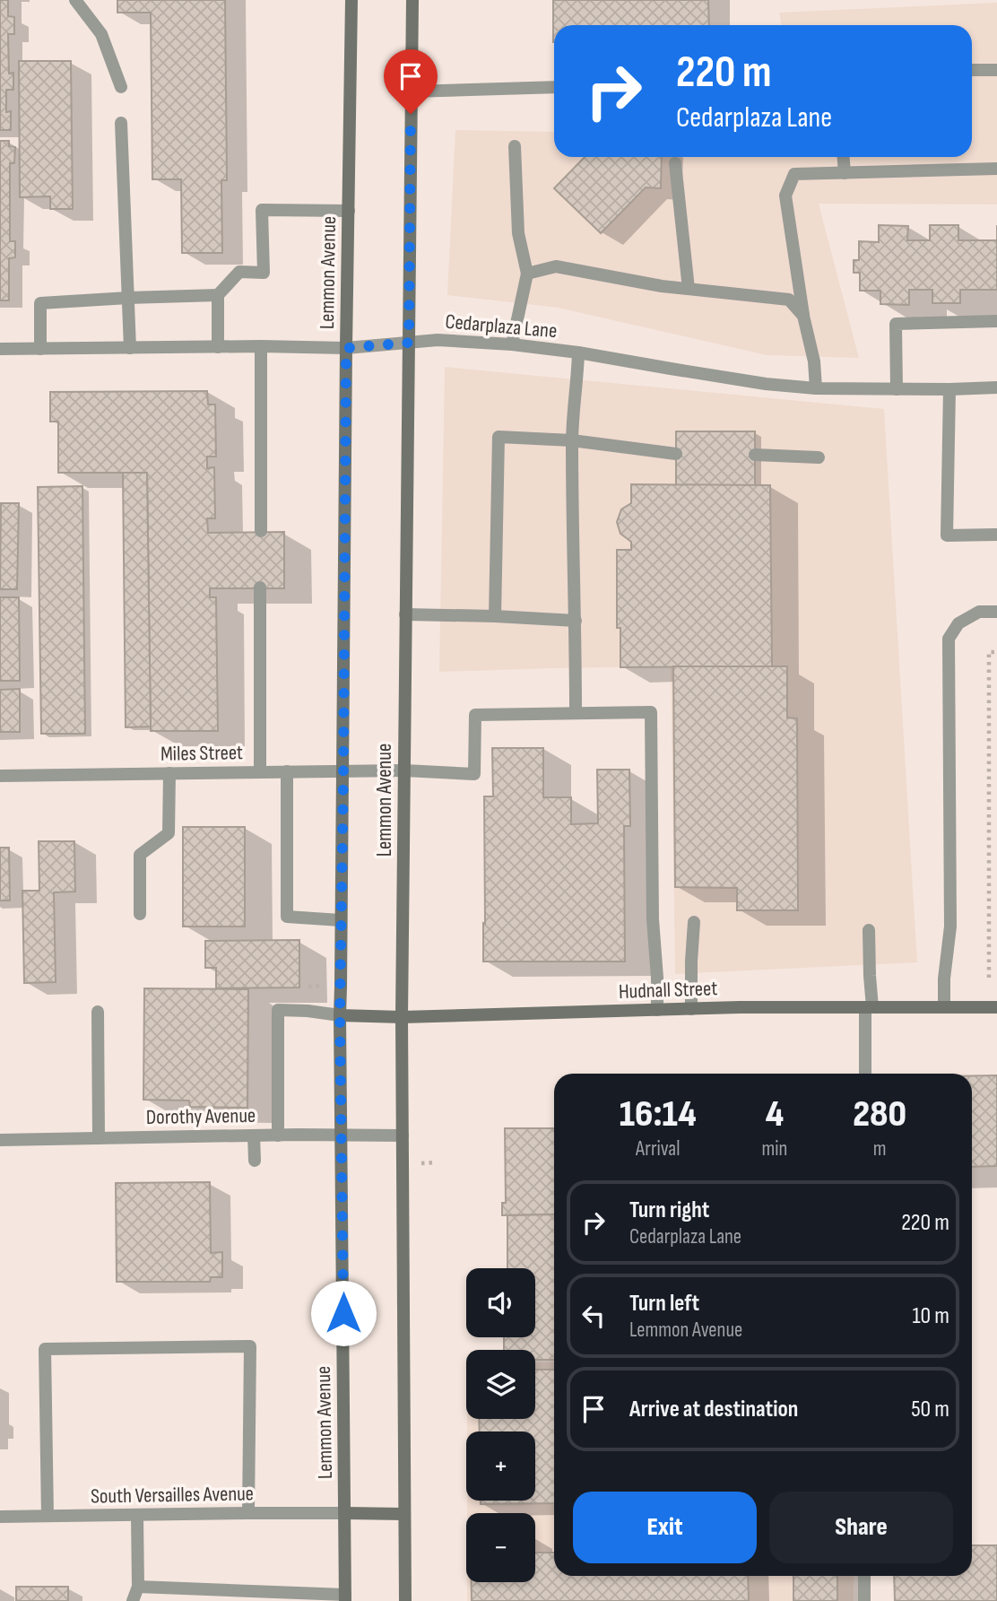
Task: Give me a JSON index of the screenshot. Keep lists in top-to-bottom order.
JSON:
{
  "streets": {
    "main road": ["Lemmon Avenue", "Hudnall Street"],
    "street": [
      "Cedarplaza Lane",
      "Miles Street",
      "Dorothy Avenue",
      "South Versailles Avenue"
    ]
  },
  "crossings": [
    ["Lemmon Avenue", "Cedarplaza Lane"],
    ["Lemmon Avenue", "Miles Street"],
    ["Lemmon Avenue", "Hudnall Street"],
    ["Lemmon Avenue", "Dorothy Avenue"],
    ["Lemmon Avenue", "South Versailles Avenue"]
  ],
  "page": {
    "turn": ["220 m", "Cedarplaza Lane"],
    "eta": [
      "16:14",
      "Arrival",
      "4",
      "min",
      "280",
      "m"
    ],
    "list": [
      {
        "name": "Turn right",
        "note": "Cedarplaza Lane",
        "value": "220 m"
      },
      {
        "name": "Turn left",
        "note": "Lemmon Avenue",
        "value": "10 m"
      },
      {
        "name": "Arrive at destination",
        "value": "50 m"
      }
    ],
    "map_buttons": ["+", "−"],
    "buttons": ["Exit", "Share"]
  }
}
